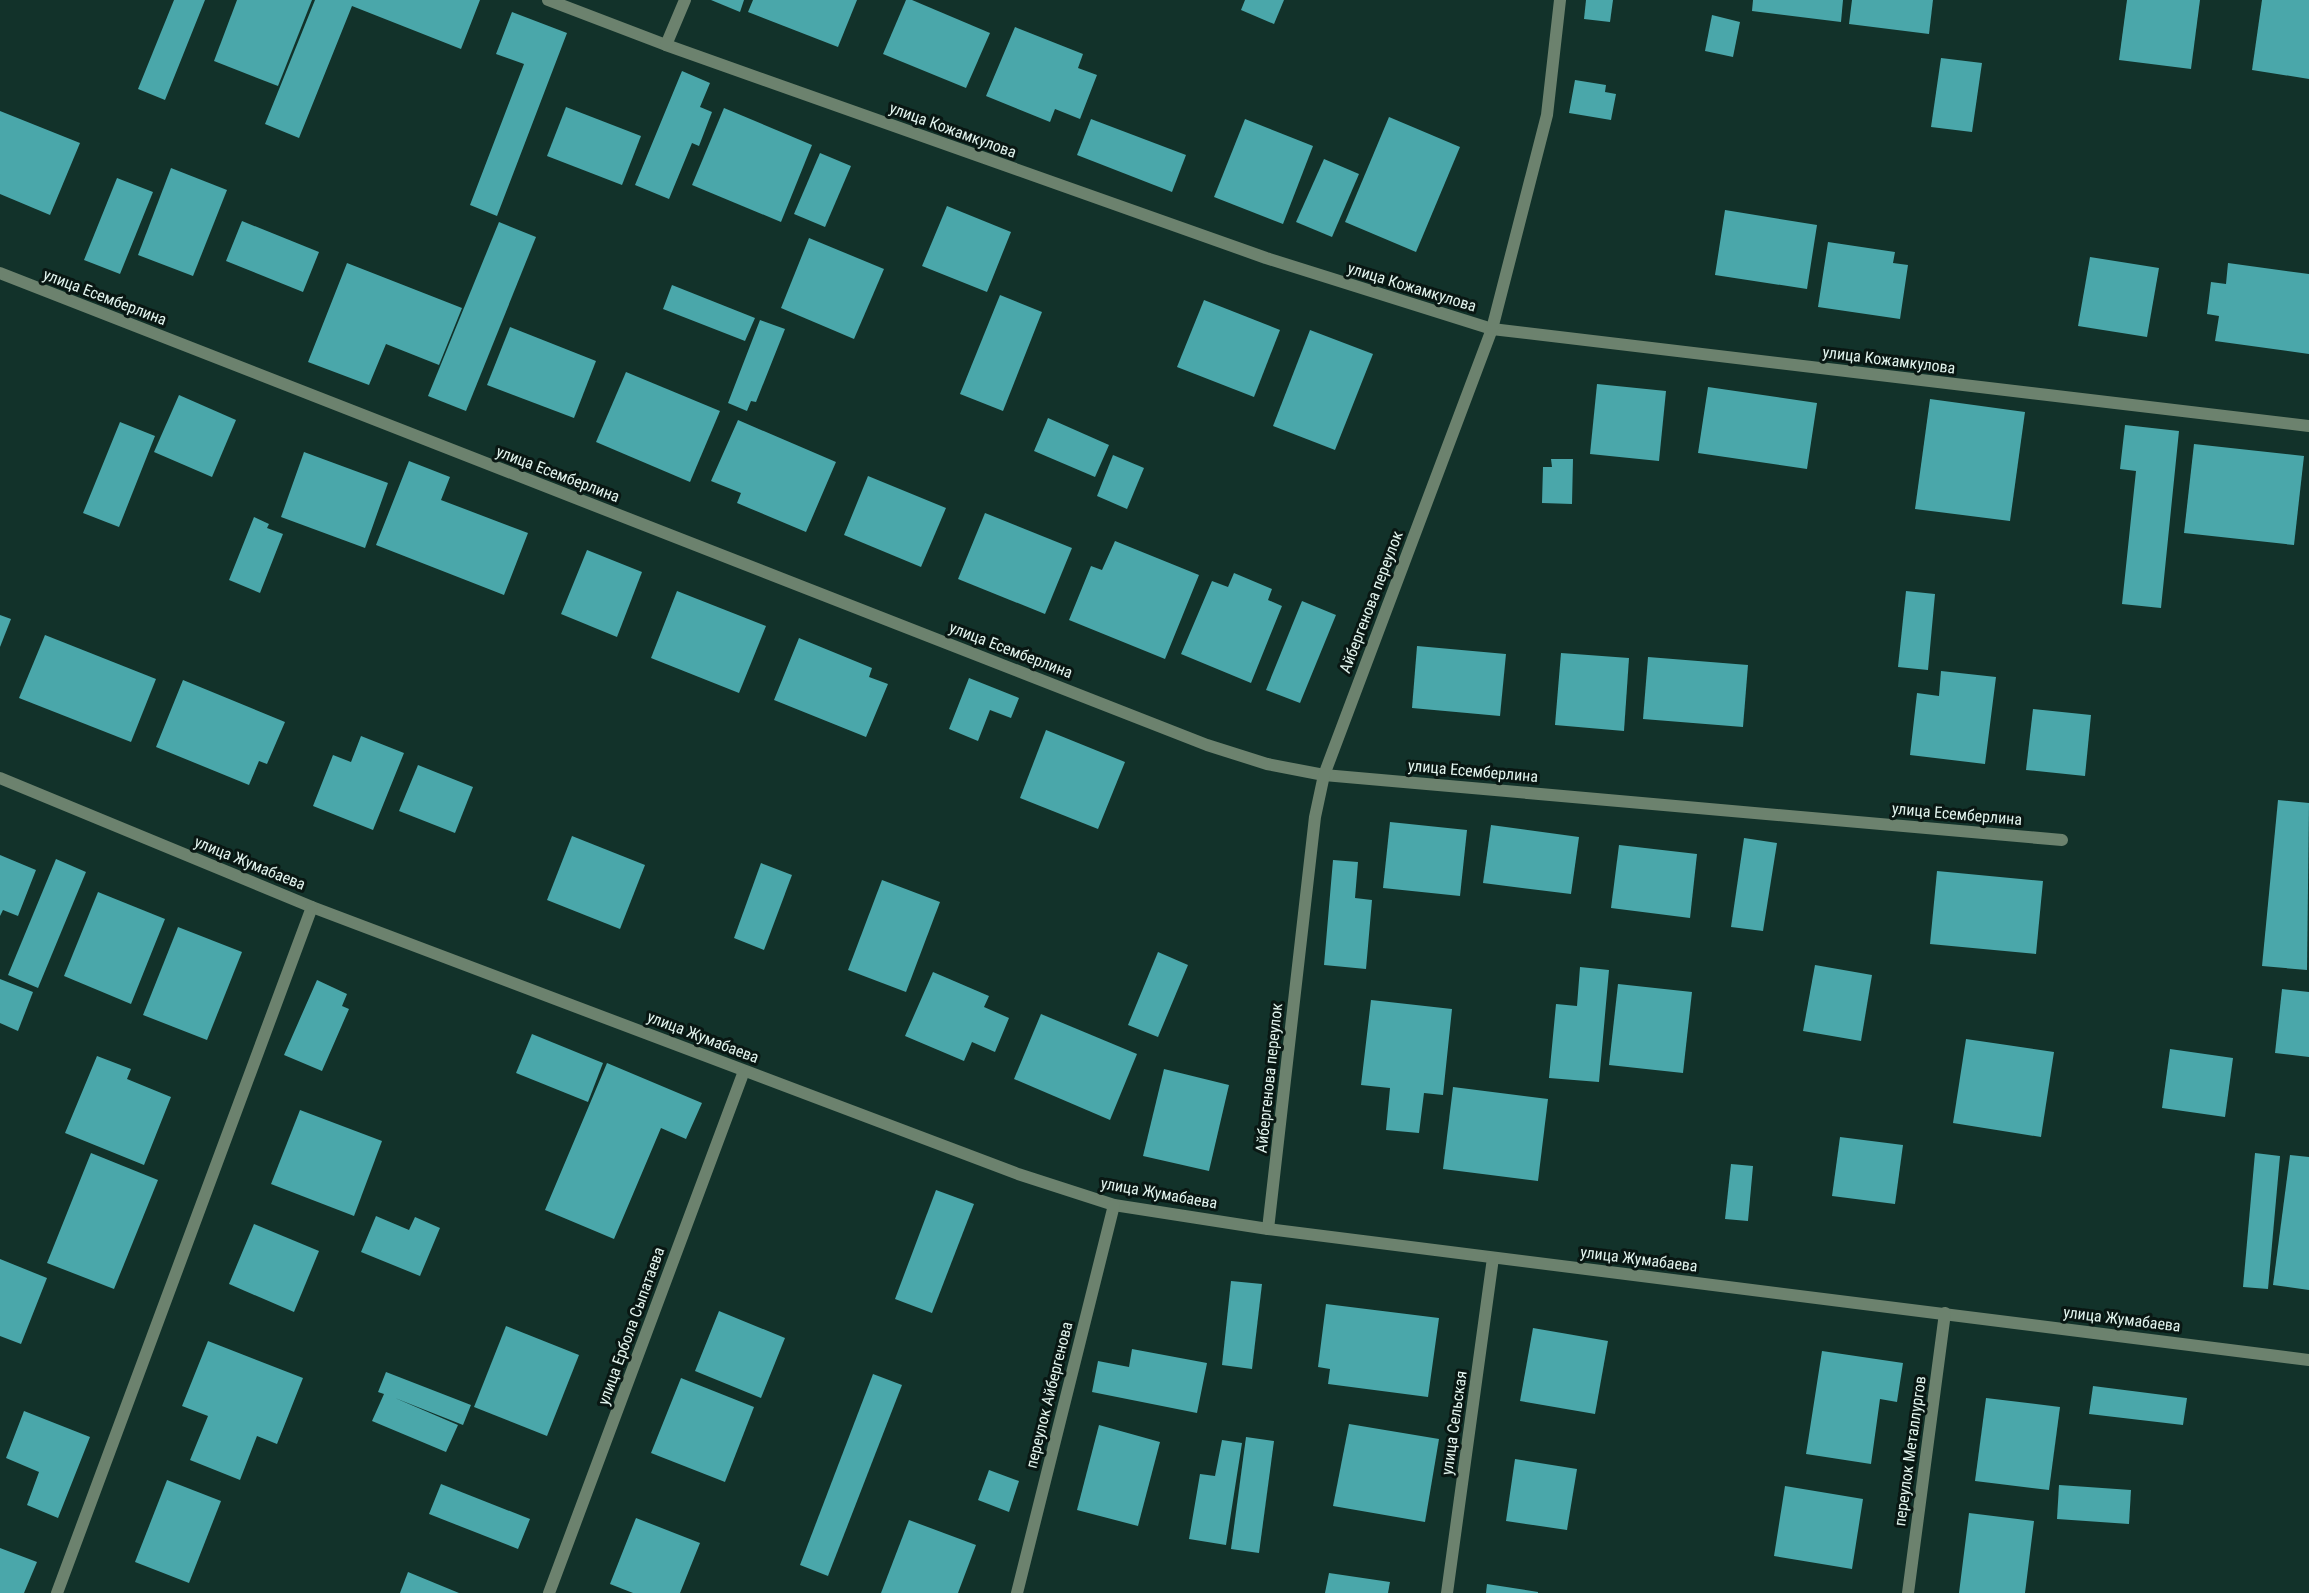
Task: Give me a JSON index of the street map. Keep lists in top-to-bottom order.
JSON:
{
  "streets": {
    "street": [
      "улица Кожамкулова",
      "улица Есемберлина",
      "Айбергенова переулок",
      "улица Жумабаева",
      "улица Ербола Сыпатаева",
      "переулок Айбергенова",
      "улица Сельская",
      "переулок Металлургов"
    ]
  },
  "crossings": [
    ["улица Кожамкулова", "Айбергенова переулок"],
    ["улица Есемберлина", "Айбергенова переулок"],
    ["Айбергенова переулок", "улица Жумабаева"],
    ["улица Жумабаева", "улица Ербола Сыпатаева"],
    ["улица Жумабаева", "переулок Айбергенова"],
    ["улица Жумабаева", "улица Сельская"],
    ["улица Жумабаева", "переулок Металлургов"]
  ]
}
